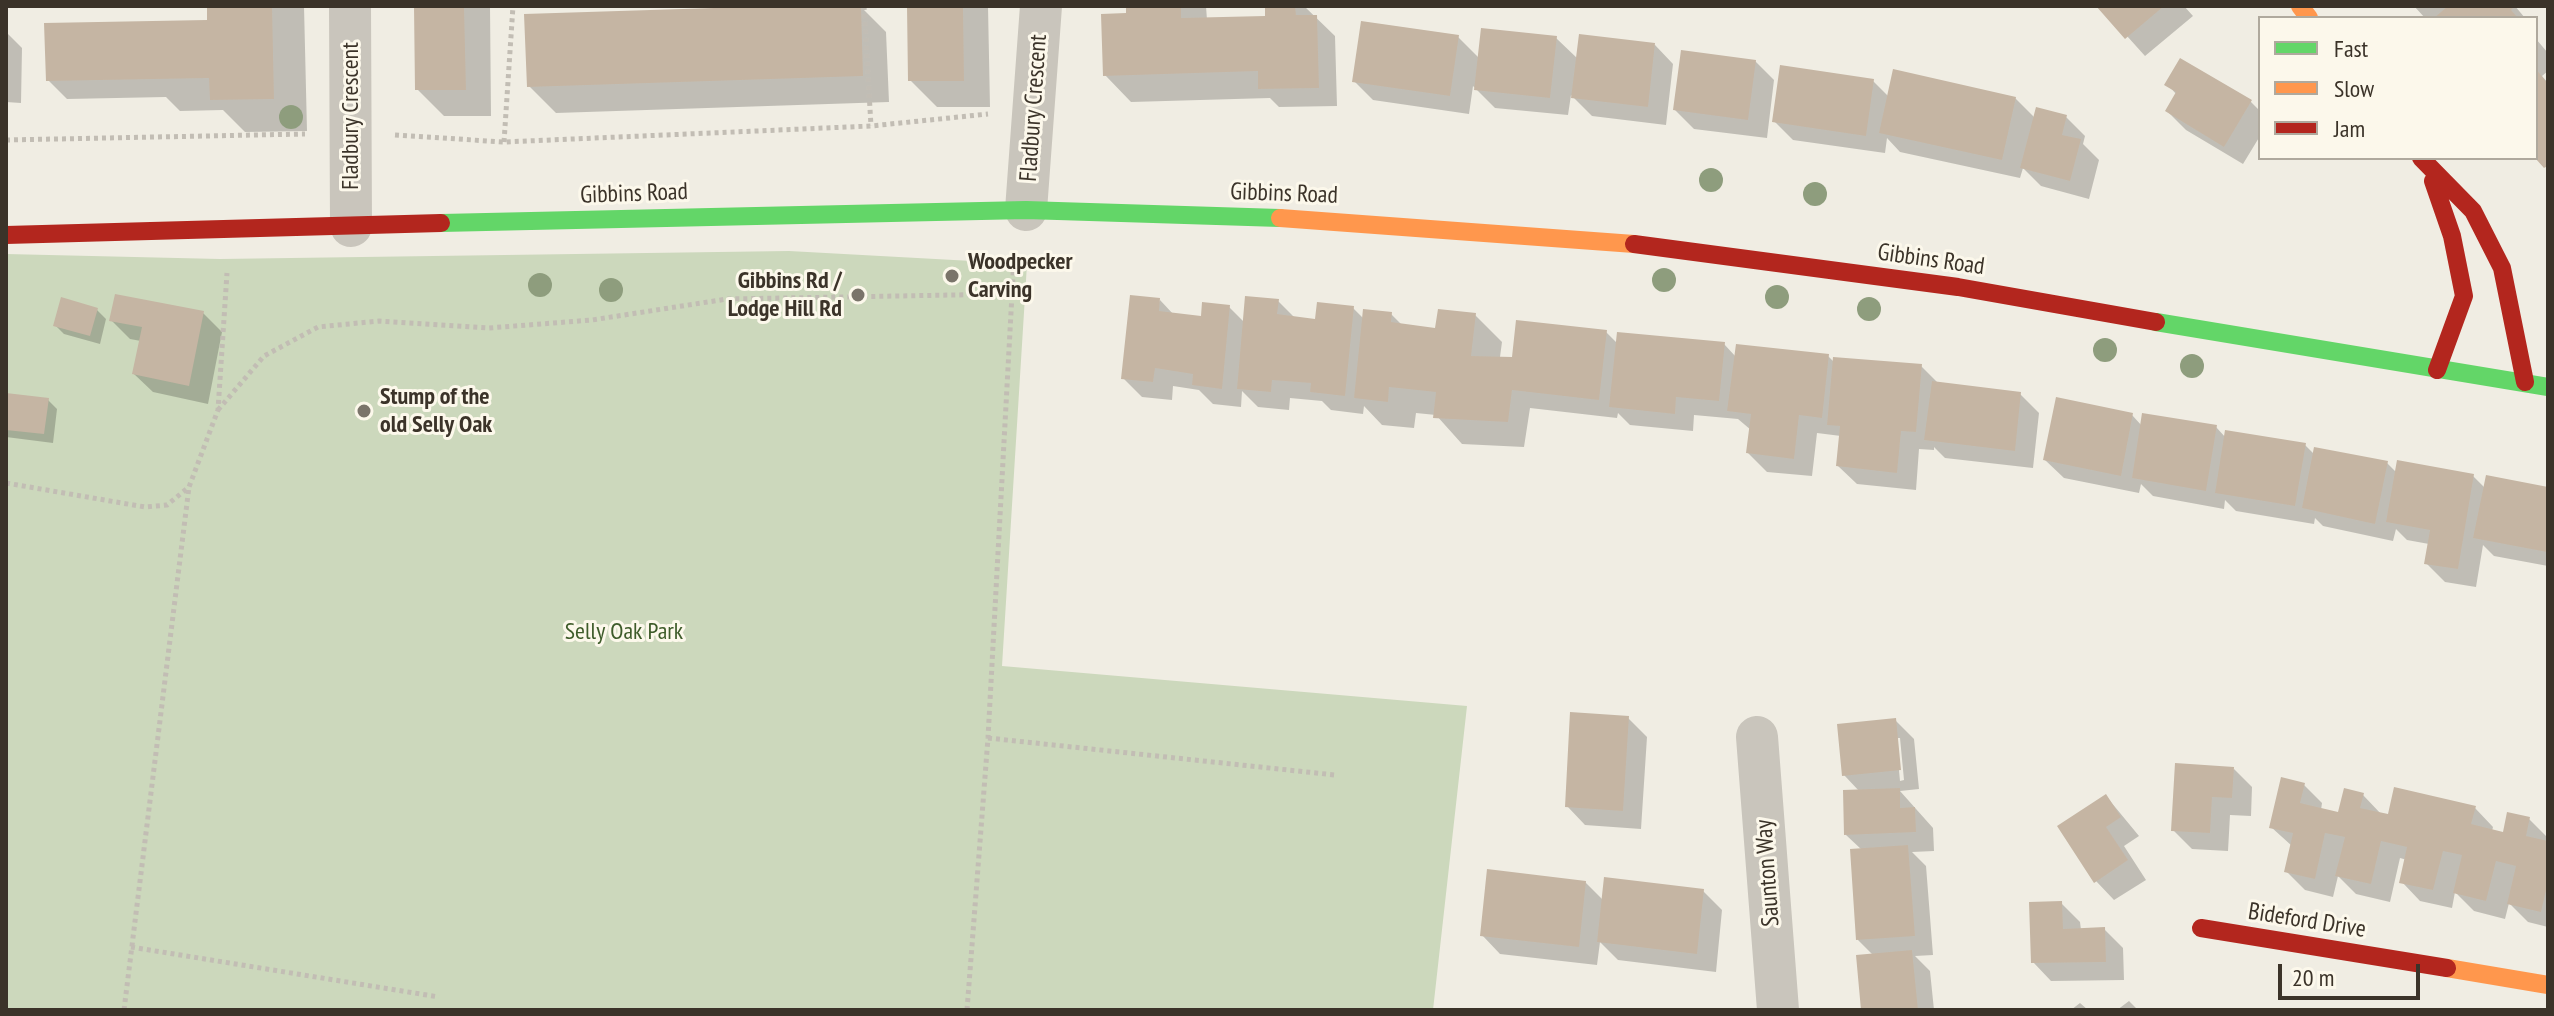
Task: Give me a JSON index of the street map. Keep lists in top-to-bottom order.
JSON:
{
  "streets": {
    "street": [
      "Fladbury Crescent",
      "Gibbins Road",
      "Saunton Way",
      "Bideford Drive"
    ]
  },
  "crossings": [
    ["Fladbury Crescent", "Gibbins Road"]
  ],
  "parks": ["Selly Oak Park"],
  "places": ["Woodpecker Carving", "Gibbins Rd / Lodge Hill Rd", "Stump of the old Selly Oak"],
  "legend": ["Fast", "Slow", "Jam"],
  "scale_bar": "20 m"
}
